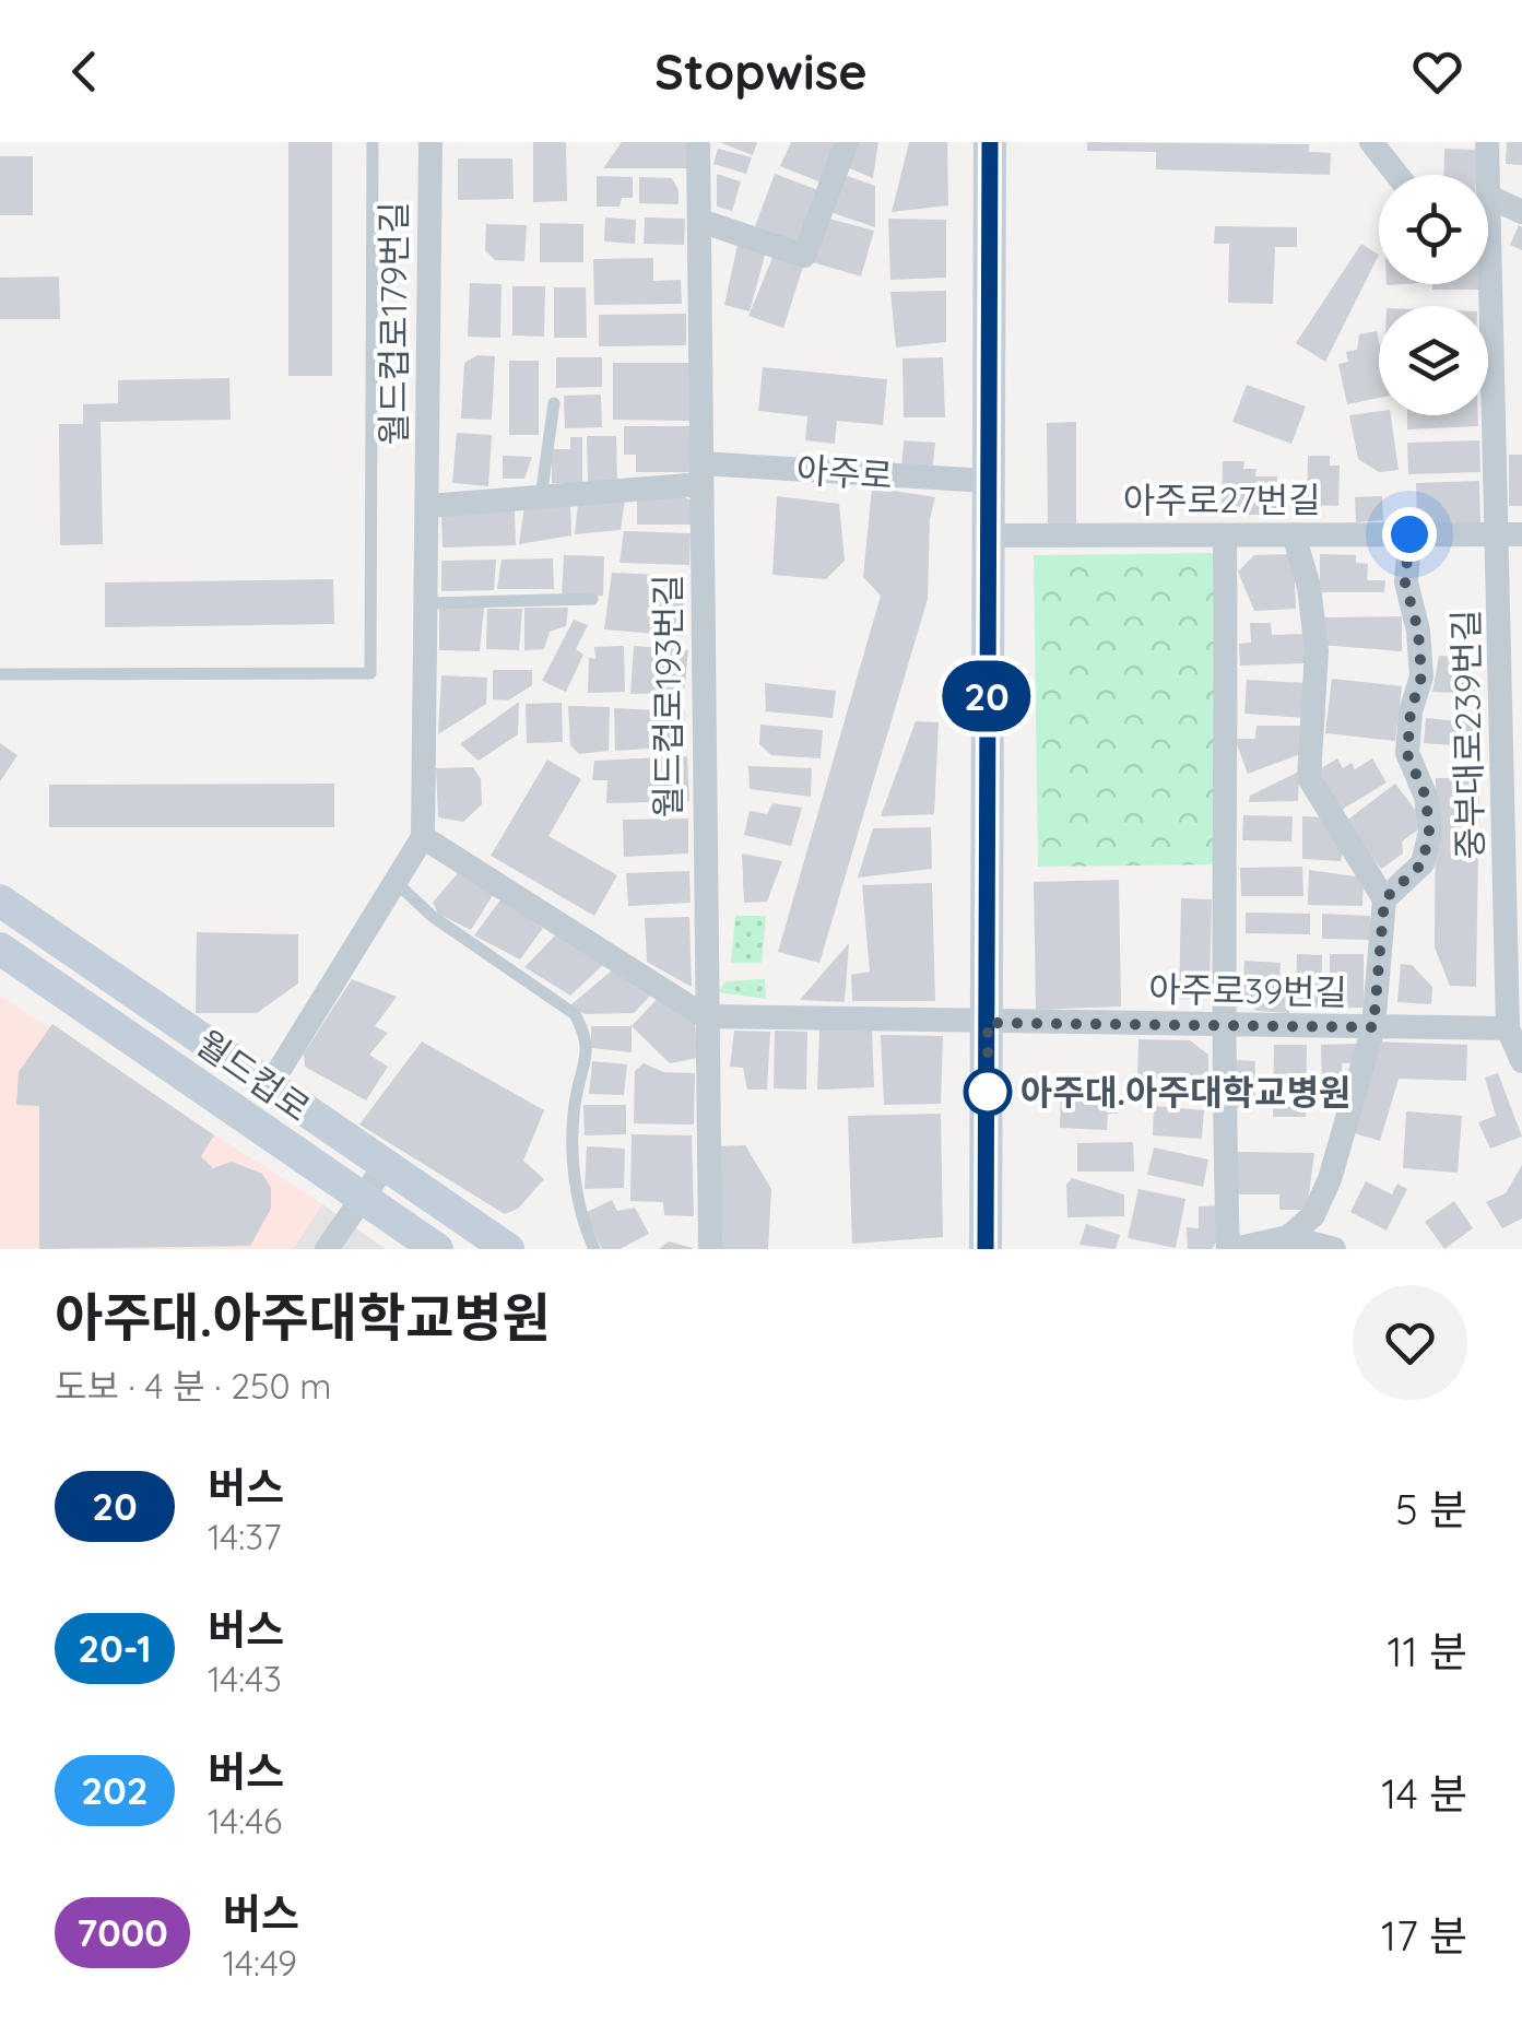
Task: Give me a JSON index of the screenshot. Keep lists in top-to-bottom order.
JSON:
{
  "streets": {
    "street": [
      "월드컵로179번길",
      "아주로",
      "아주로27번길",
      "월드컵로193번길",
      "중부대로239번길",
      "아주로39번길",
      "월드컵로"
    ]
  },
  "crossings": [
    ["아주로", "월드컵로193번길"],
    ["아주로27번길", "중부대로239번길"],
    ["중부대로239번길", "아주로39번길"]
  ],
  "places": ["아주대.아주대학교병원"],
  "lines": ["bus line 20"],
  "page": {
    "header": "Stopwise",
    "on_map": "20",
    "heading": ["아주대.아주대학교병원", "도보 · 4 분 · 250 m"],
    "list": [
      {
        "mark": "20",
        "name": "버스",
        "note": "14:37",
        "value": "5 분"
      },
      {
        "mark": "20-1",
        "name": "버스",
        "note": "14:43",
        "value": "11 분"
      },
      {
        "mark": "202",
        "name": "버스",
        "note": "14:46",
        "value": "14 분"
      },
      {
        "mark": "7000",
        "name": "버스",
        "note": "14:49",
        "value": "17 분"
      }
    ]
  }
}
